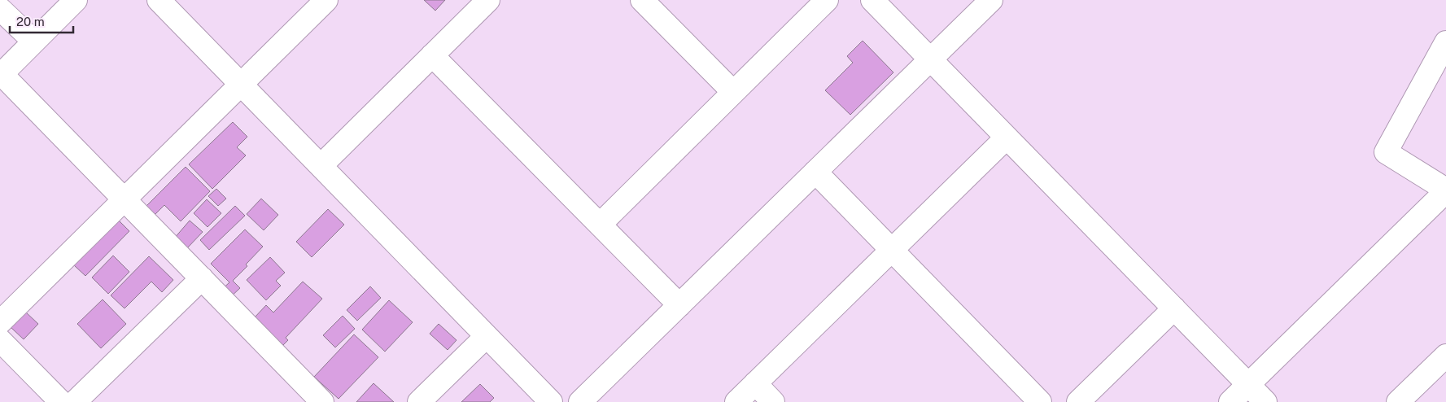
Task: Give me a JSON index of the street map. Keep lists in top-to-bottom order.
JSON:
{
  "scale_bar": "20 m"
}
